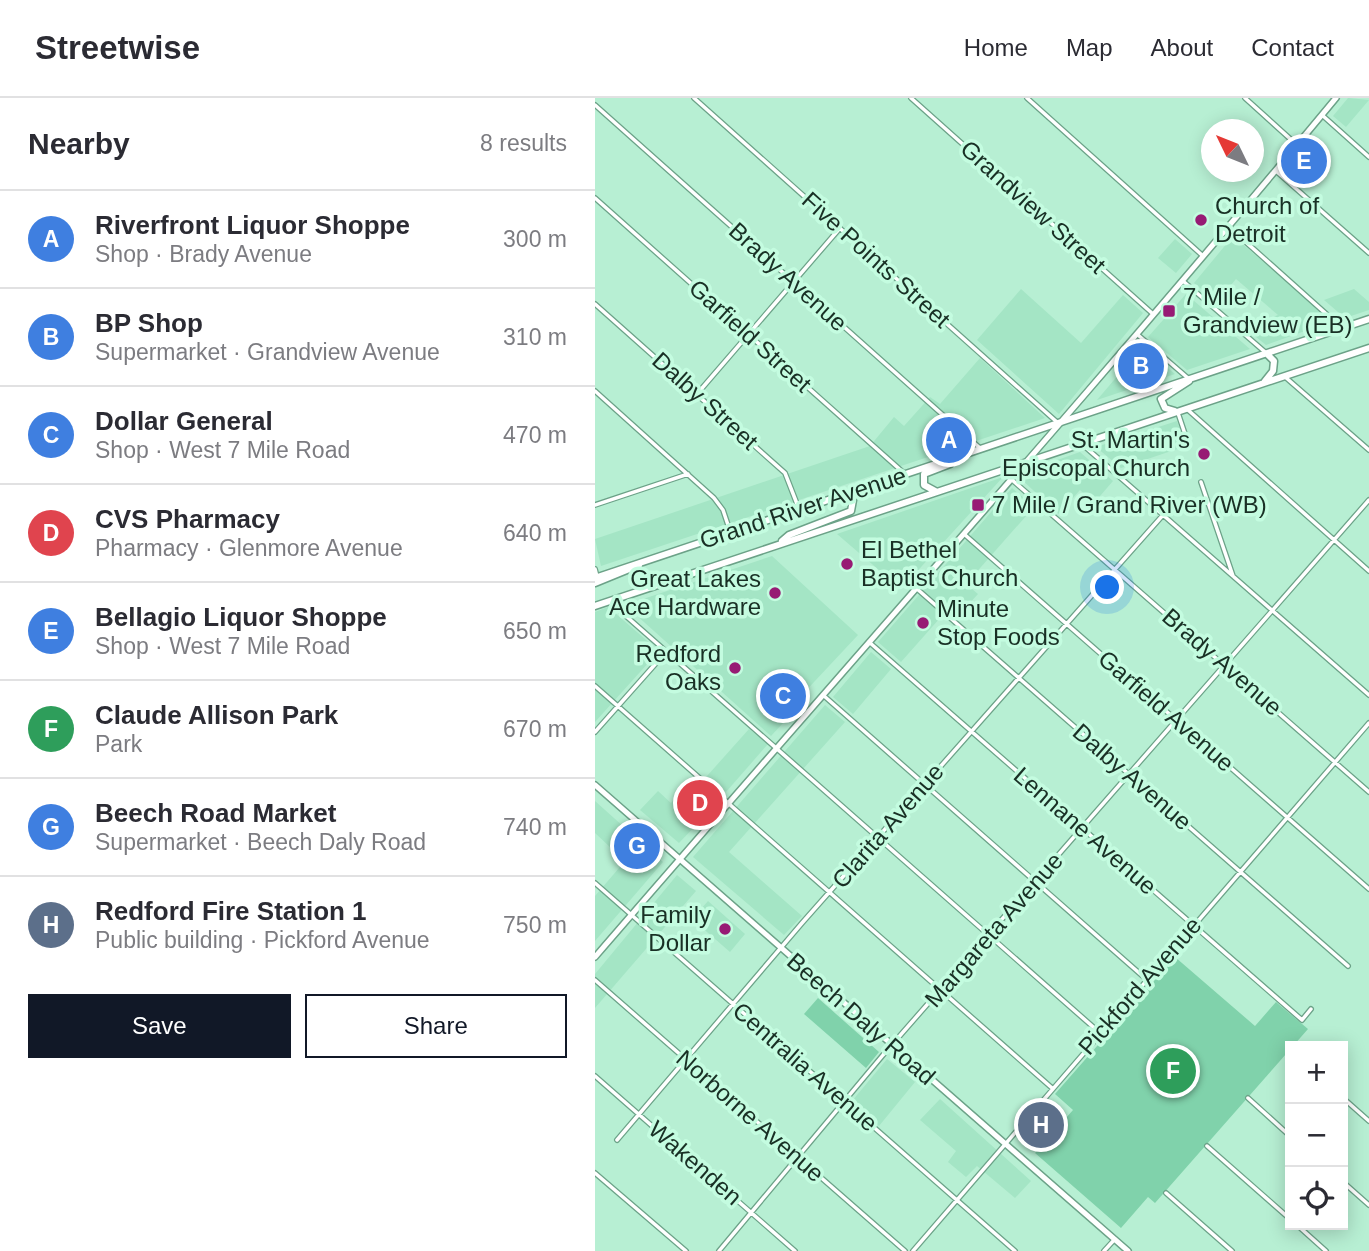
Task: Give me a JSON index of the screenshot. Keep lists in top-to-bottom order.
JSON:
{
  "streets": {
    "main road": ["Grand River Avenue", "Beech Daly Road"],
    "street": [
      "Grandview Street",
      "Five Points Street",
      "Brady Avenue",
      "Garfield Street",
      "Dalby Street",
      "Garfield Avenue",
      "Dalby Avenue",
      "Clarita Avenue",
      "Lennane Avenue",
      "Margareta Avenue",
      "Pickford Avenue",
      "Centralia Avenue",
      "Norborne Avenue",
      "Wakenden"
    ]
  },
  "crossings": [
    ["Five Points Street", "Grand River Avenue"],
    ["Brady Avenue", "Grand River Avenue"],
    ["Brady Avenue", "Clarita Avenue"],
    ["Brady Avenue", "Margareta Avenue"],
    ["Brady Avenue", "Pickford Avenue"],
    ["Garfield Street", "Grand River Avenue"],
    ["Dalby Street", "Grand River Avenue"],
    ["Garfield Avenue", "Clarita Avenue"],
    ["Garfield Avenue", "Margareta Avenue"],
    ["Garfield Avenue", "Pickford Avenue"],
    ["Dalby Avenue", "Clarita Avenue"],
    ["Dalby Avenue", "Margareta Avenue"],
    ["Dalby Avenue", "Pickford Avenue"],
    ["Clarita Avenue", "Lennane Avenue"],
    ["Clarita Avenue", "Beech Daly Road"],
    ["Clarita Avenue", "Centralia Avenue"],
    ["Clarita Avenue", "Norborne Avenue"],
    ["Clarita Avenue", "Wakenden"],
    ["Lennane Avenue", "Margareta Avenue"],
    ["Lennane Avenue", "Pickford Avenue"],
    ["Margareta Avenue", "Beech Daly Road"],
    ["Margareta Avenue", "Centralia Avenue"],
    ["Margareta Avenue", "Norborne Avenue"],
    ["Margareta Avenue", "Wakenden"],
    ["Pickford Avenue", "Beech Daly Road"],
    ["Pickford Avenue", "Centralia Avenue"]
  ],
  "places": {
    "other": [
      "Church of Detroit",
      "St. Martin's Episcopal Church",
      "El Bethel Baptist Church",
      "Great Lakes Ace Hardware",
      "Minute Stop Foods",
      "Redford Oaks",
      "Family Dollar"
    ],
    "transit": ["7 Mile / Grandview (EB)", "7 Mile / Grand River (WB)"]
  },
  "north": "top left",
  "page": {
    "header": "Streetwise",
    "nav": [
      "Home",
      "Map",
      "About",
      "Contact"
    ],
    "heading": ["Nearby", "8 results"],
    "pins": [
      "E",
      "B",
      "A",
      "C",
      "D",
      "G",
      "F",
      "H"
    ],
    "list": [
      {
        "mark": "A",
        "name": "Riverfront Liquor Shoppe",
        "note": "Shop · Brady Avenue",
        "value": "300 m"
      },
      {
        "mark": "B",
        "name": "BP Shop",
        "note": "Supermarket · Grandview Avenue",
        "value": "310 m"
      },
      {
        "mark": "C",
        "name": "Dollar General",
        "note": "Shop · West 7 Mile Road",
        "value": "470 m"
      },
      {
        "mark": "D",
        "name": "CVS Pharmacy",
        "note": "Pharmacy · Glenmore Avenue",
        "value": "640 m"
      },
      {
        "mark": "E",
        "name": "Bellagio Liquor Shoppe",
        "note": "Shop · West 7 Mile Road",
        "value": "650 m"
      },
      {
        "mark": "F",
        "name": "Claude Allison Park",
        "note": "Park",
        "value": "670 m"
      },
      {
        "mark": "G",
        "name": "Beech Road Market",
        "note": "Supermarket · Beech Daly Road",
        "value": "740 m"
      },
      {
        "mark": "H",
        "name": "Redford Fire Station 1",
        "note": "Public building · Pickford Avenue",
        "value": "750 m"
      }
    ],
    "buttons": ["Save", "Share"],
    "map_buttons": ["+", "−"]
  }
}
